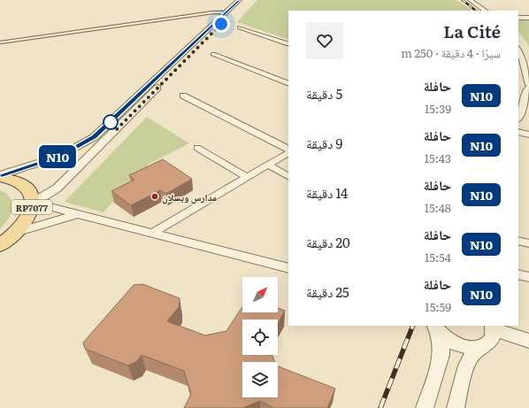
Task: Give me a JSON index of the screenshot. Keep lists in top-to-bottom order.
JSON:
{
  "streets": {
    "main road": ["RP7077"]
  },
  "places": ["مدارس ويسلان"],
  "lines": ["bus line N10"],
  "north": "top right",
  "page": {
    "on_map": "N10",
    "heading": ["La Cité", "سيرًا · 4 دقيقة · 250 m"],
    "list": [
      {
        "mark": "N10",
        "name": "حافلة",
        "note": "15:39",
        "value": "5 دقيقة"
      },
      {
        "mark": "N10",
        "name": "حافلة",
        "note": "15:43",
        "value": "9 دقيقة"
      },
      {
        "mark": "N10",
        "name": "حافلة",
        "note": "15:48",
        "value": "14 دقيقة"
      },
      {
        "mark": "N10",
        "name": "حافلة",
        "note": "15:54",
        "value": "20 دقيقة"
      },
      {
        "mark": "N10",
        "name": "حافلة",
        "note": "15:59",
        "value": "25 دقيقة"
      }
    ]
  }
}
